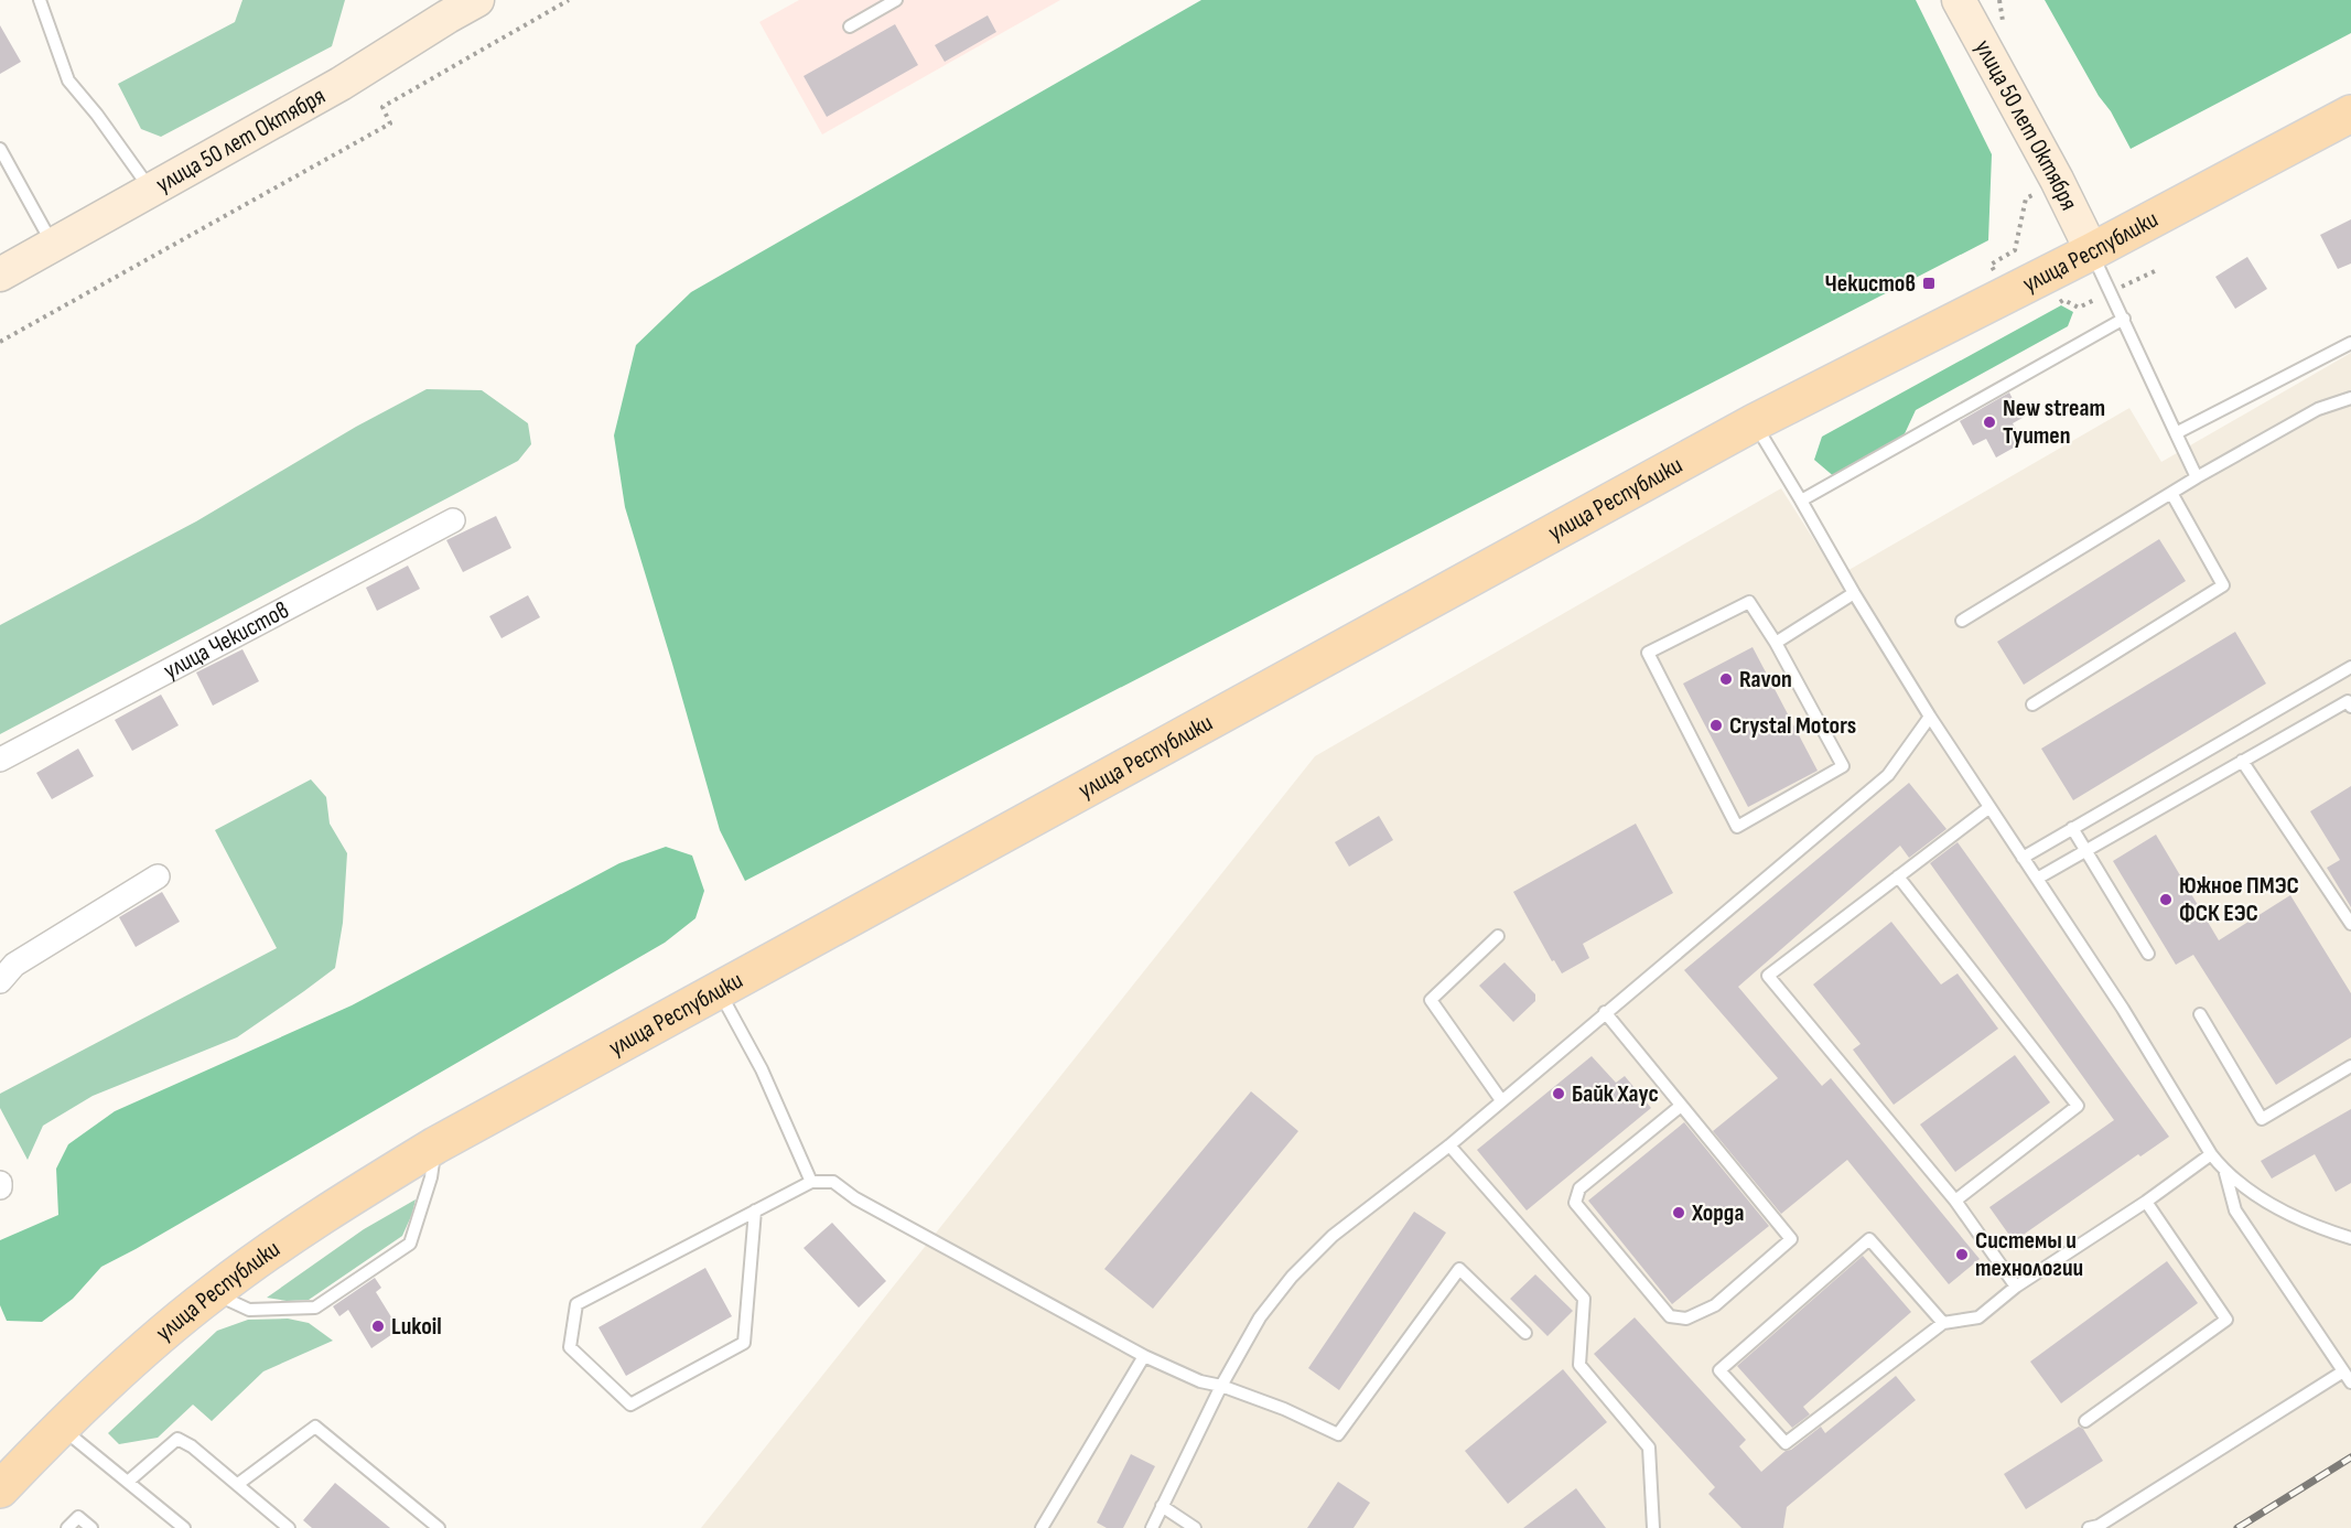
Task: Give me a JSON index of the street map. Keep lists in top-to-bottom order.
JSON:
{
  "streets": {
    "main road": ["улица 50 лет Октября", "улица Республики"],
    "street": ["улица Чекистов"]
  },
  "crossings": [
    ["улица 50 лет Октября", "улица Республики"]
  ],
  "places": {
    "transit": ["Чекистов"],
    "other": [
      "New stream Tyumen",
      "Ravon",
      "Crystal Motors",
      "Южное ПМЭС ФСК ЕЭС",
      "Байк Хаус",
      "Хорда",
      "Системы и технологии",
      "Lukoil"
    ]
  }
}
